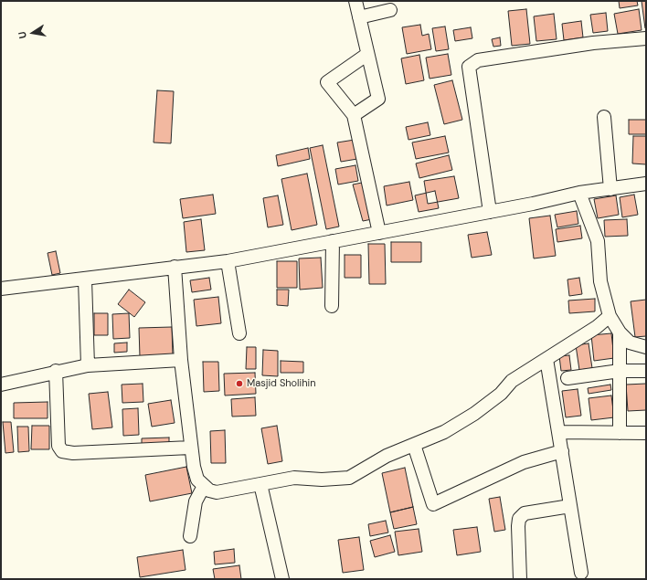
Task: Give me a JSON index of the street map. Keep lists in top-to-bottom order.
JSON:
{
  "places": ["Masjid Sholihin"],
  "north": "left"
}
